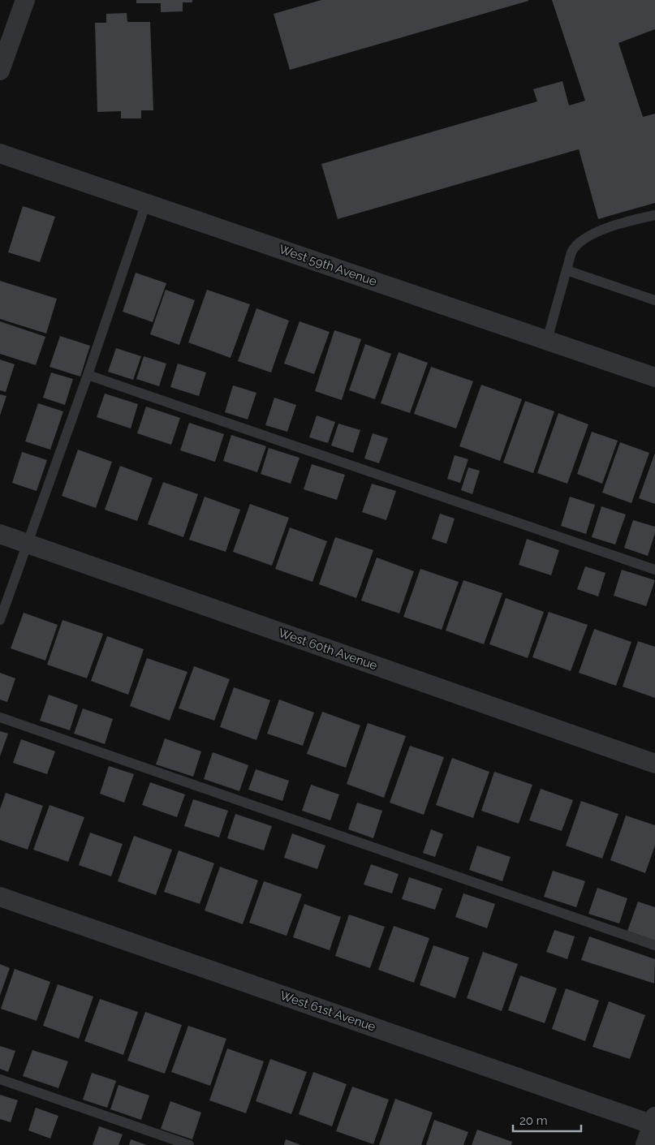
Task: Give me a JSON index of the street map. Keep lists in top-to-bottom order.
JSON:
{
  "streets": {
    "street": ["West 59th Avenue", "West 60th Avenue", "West 61st Avenue"]
  },
  "scale_bar": "20 m"
}
